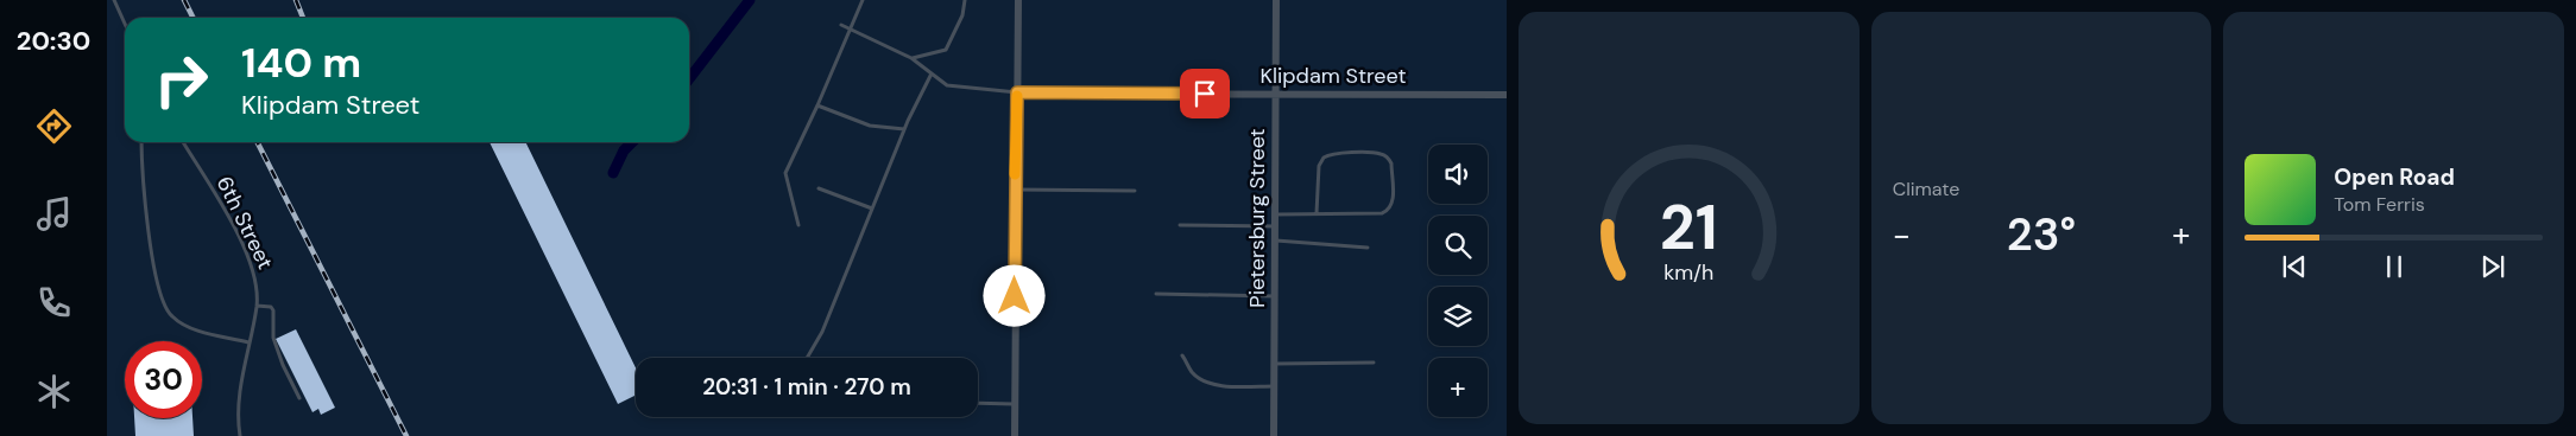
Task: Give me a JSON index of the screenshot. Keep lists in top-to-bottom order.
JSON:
{
  "streets": {
    "street": ["Klipdam Street", "Pietersburg Street"],
    "lane": ["6th Street"]
  },
  "crossings": [
    ["Klipdam Street", "Pietersburg Street"]
  ],
  "page": {
    "tabs": "20:30",
    "tile": "Climate",
    "turn": ["140 m", "Klipdam Street"],
    "map_buttons": "+",
    "song": ["Open Road", "Tom Ferris"],
    "heat": ["−", "23°", "+"],
    "limit": "30",
    "trip": "20:31 · 1 min · 270 m",
    "gauge": ["21", "km/h"]
  }
}
